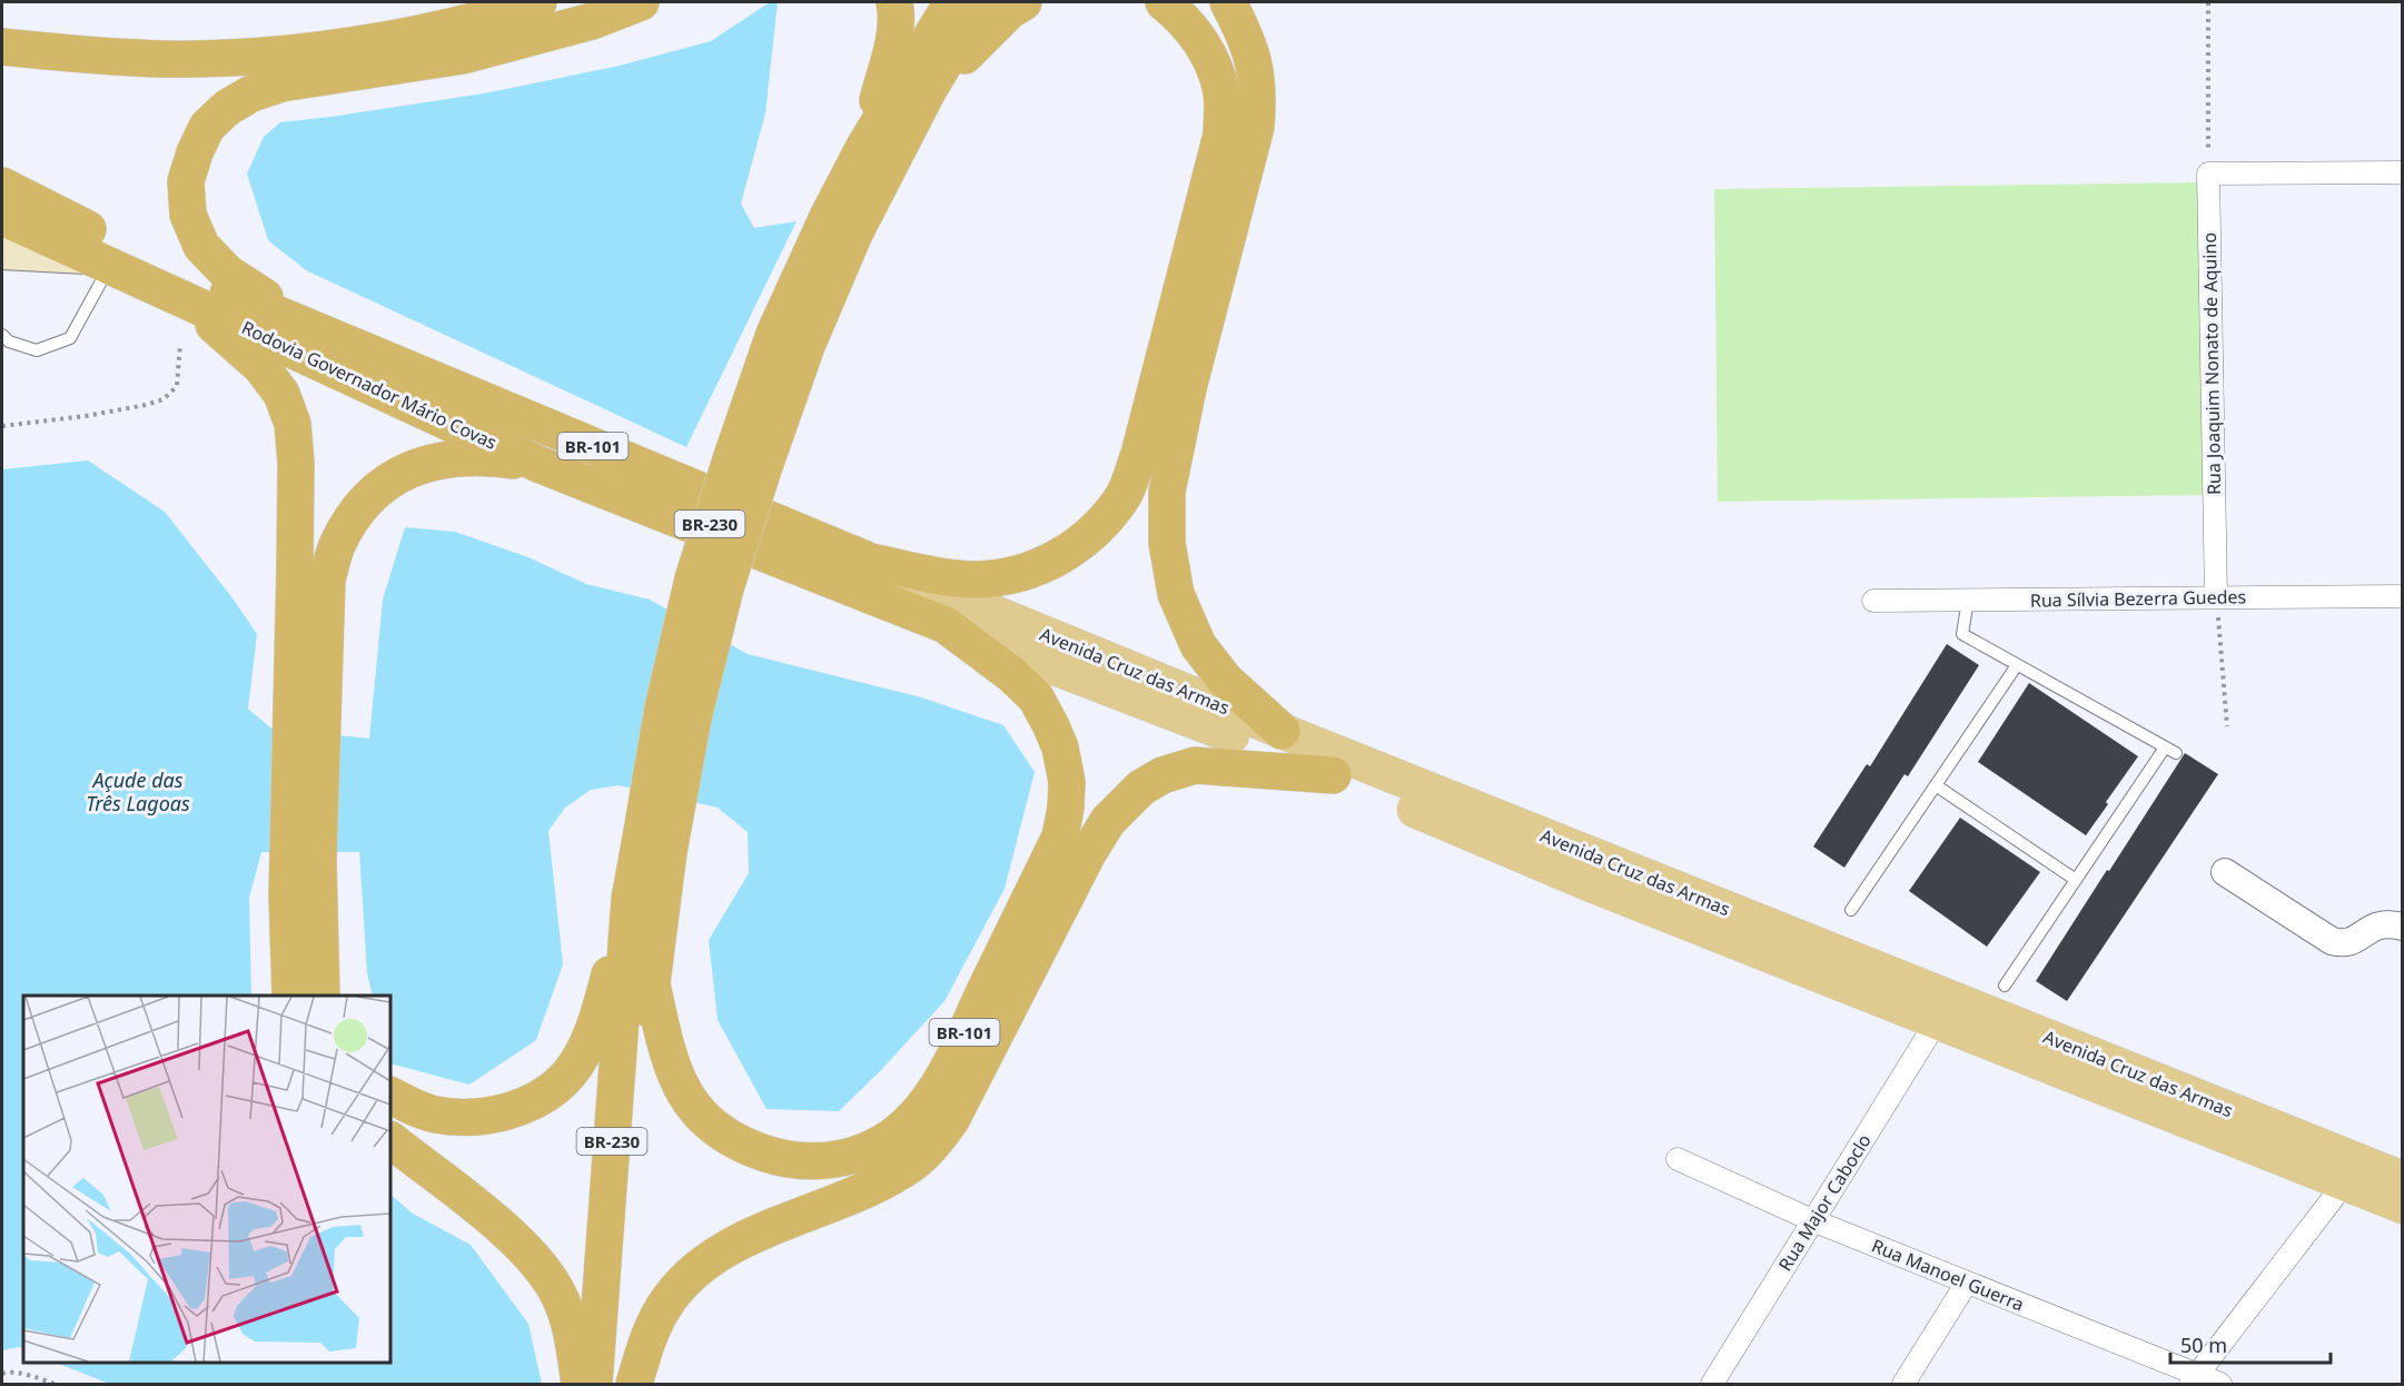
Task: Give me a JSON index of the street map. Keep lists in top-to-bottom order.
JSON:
{
  "streets": {
    "highway": ["Rodovia Governador Mário Covas", "BR-101", "BR-230"],
    "main road": ["Avenida Cruz das Armas"],
    "street": [
      "Rua Joaquim Nonato de Aquino",
      "Rua Sílvia Bezerra Guedes",
      "Rua Major Caboclo",
      "Rua Manoel Guerra"
    ]
  },
  "crossings": [
    ["Rua Joaquim Nonato de Aquino", "Rua Sílvia Bezerra Guedes"],
    ["Rodovia Governador Mário Covas", "BR-101"],
    ["Rodovia Governador Mário Covas", "Avenida Cruz das Armas"],
    ["BR-101", "BR-230"],
    ["BR-101", "Avenida Cruz das Armas"],
    ["Avenida Cruz das Armas", "Rua Major Caboclo"],
    ["Rua Major Caboclo", "Rua Manoel Guerra"]
  ],
  "water": ["Açude das Três Lagoas"],
  "scale_bar": "50 m"
}
